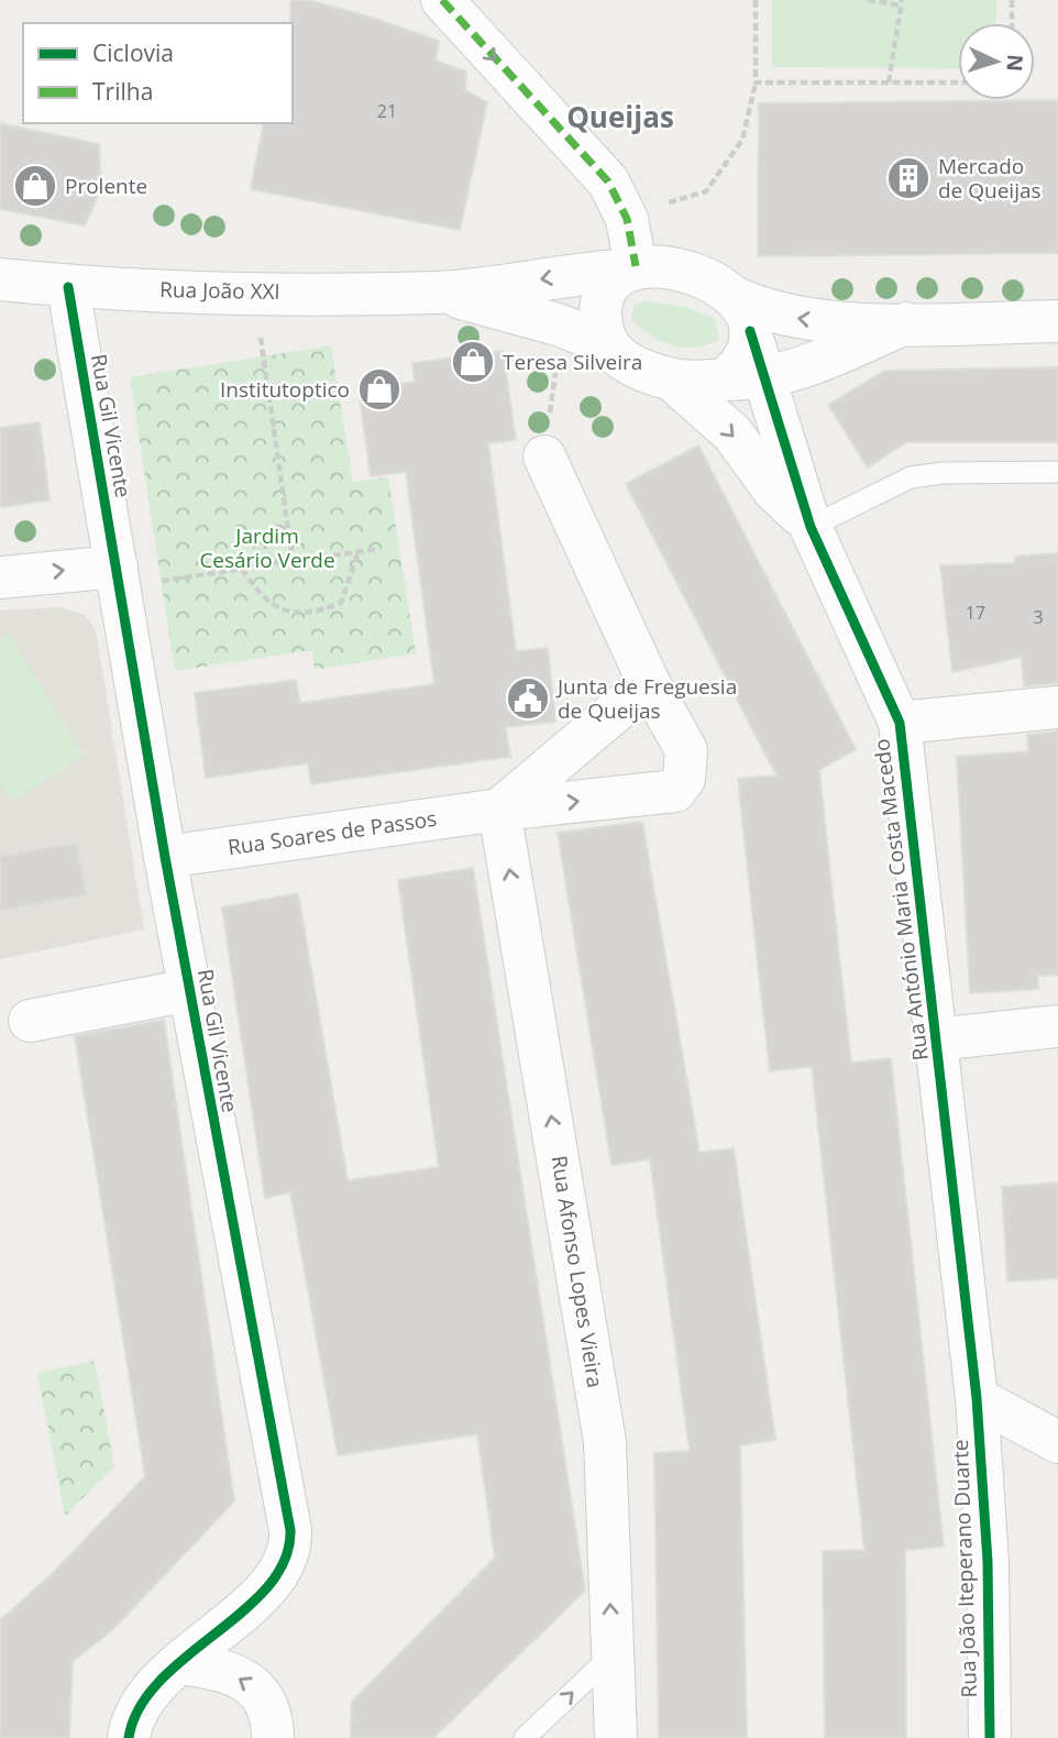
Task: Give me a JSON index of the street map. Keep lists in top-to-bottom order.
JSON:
{
  "streets": {
    "street": [
      "Rua João XXI",
      "Rua Gil Vicente",
      "Rua Soares de Passos",
      "Rua António Maria Costa Macedo",
      "Rua Afonso Lopes Vieira",
      "Rua João Iteperano Duarte"
    ]
  },
  "crossings": [
    ["Rua João XXI", "Rua Gil Vicente"],
    ["Rua João XXI", "Rua António Maria Costa Macedo"],
    ["Rua Gil Vicente", "Rua Soares de Passos"],
    ["Rua Soares de Passos", "Rua Afonso Lopes Vieira"],
    ["Rua António Maria Costa Macedo", "Rua João Iteperano Duarte"]
  ],
  "one_way": ["Rua Afonso Lopes Vieira"],
  "districts": ["Queijas"],
  "parks": ["Jardim Cesário Verde"],
  "places": {
    "building": ["Mercado de Queijas"],
    "shop": ["Prolente", "Teresa Silveira", "Institutoptico"],
    "public building": ["Junta de Freguesia de Queijas"]
  },
  "house_numbers": ["21", "17", "3"],
  "legend": ["Ciclovia", "Trilha"],
  "north": "right"
}
